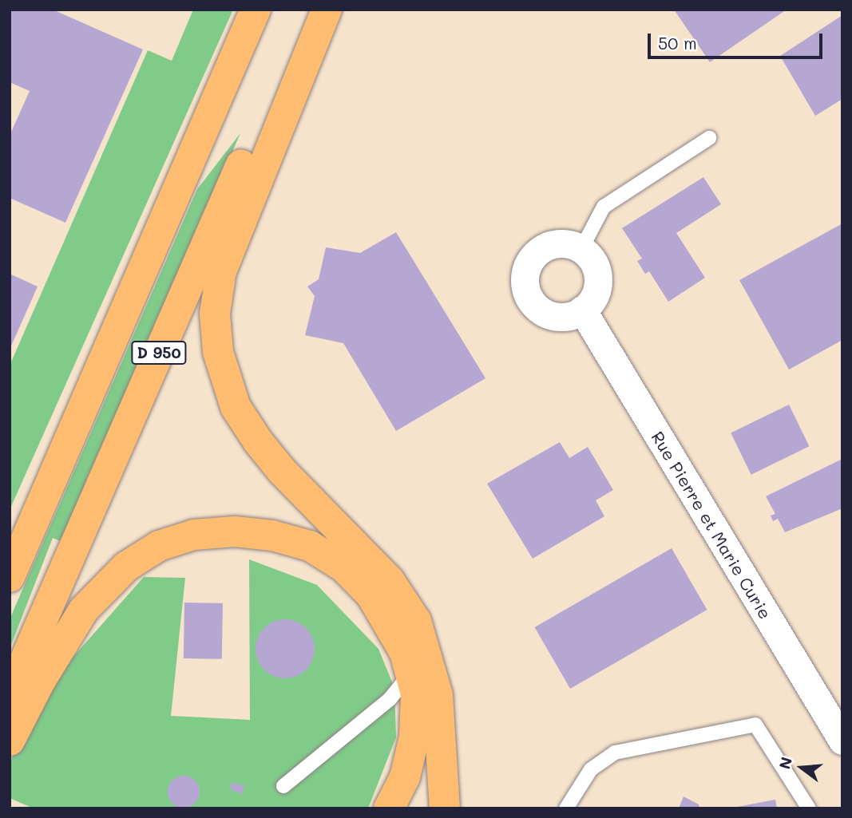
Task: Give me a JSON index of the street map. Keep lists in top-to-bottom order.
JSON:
{
  "streets": {
    "highway": ["D 950"],
    "street": ["Rue Pierre et Marie Curie"]
  },
  "scale_bar": "50 m",
  "north": "left"
}
